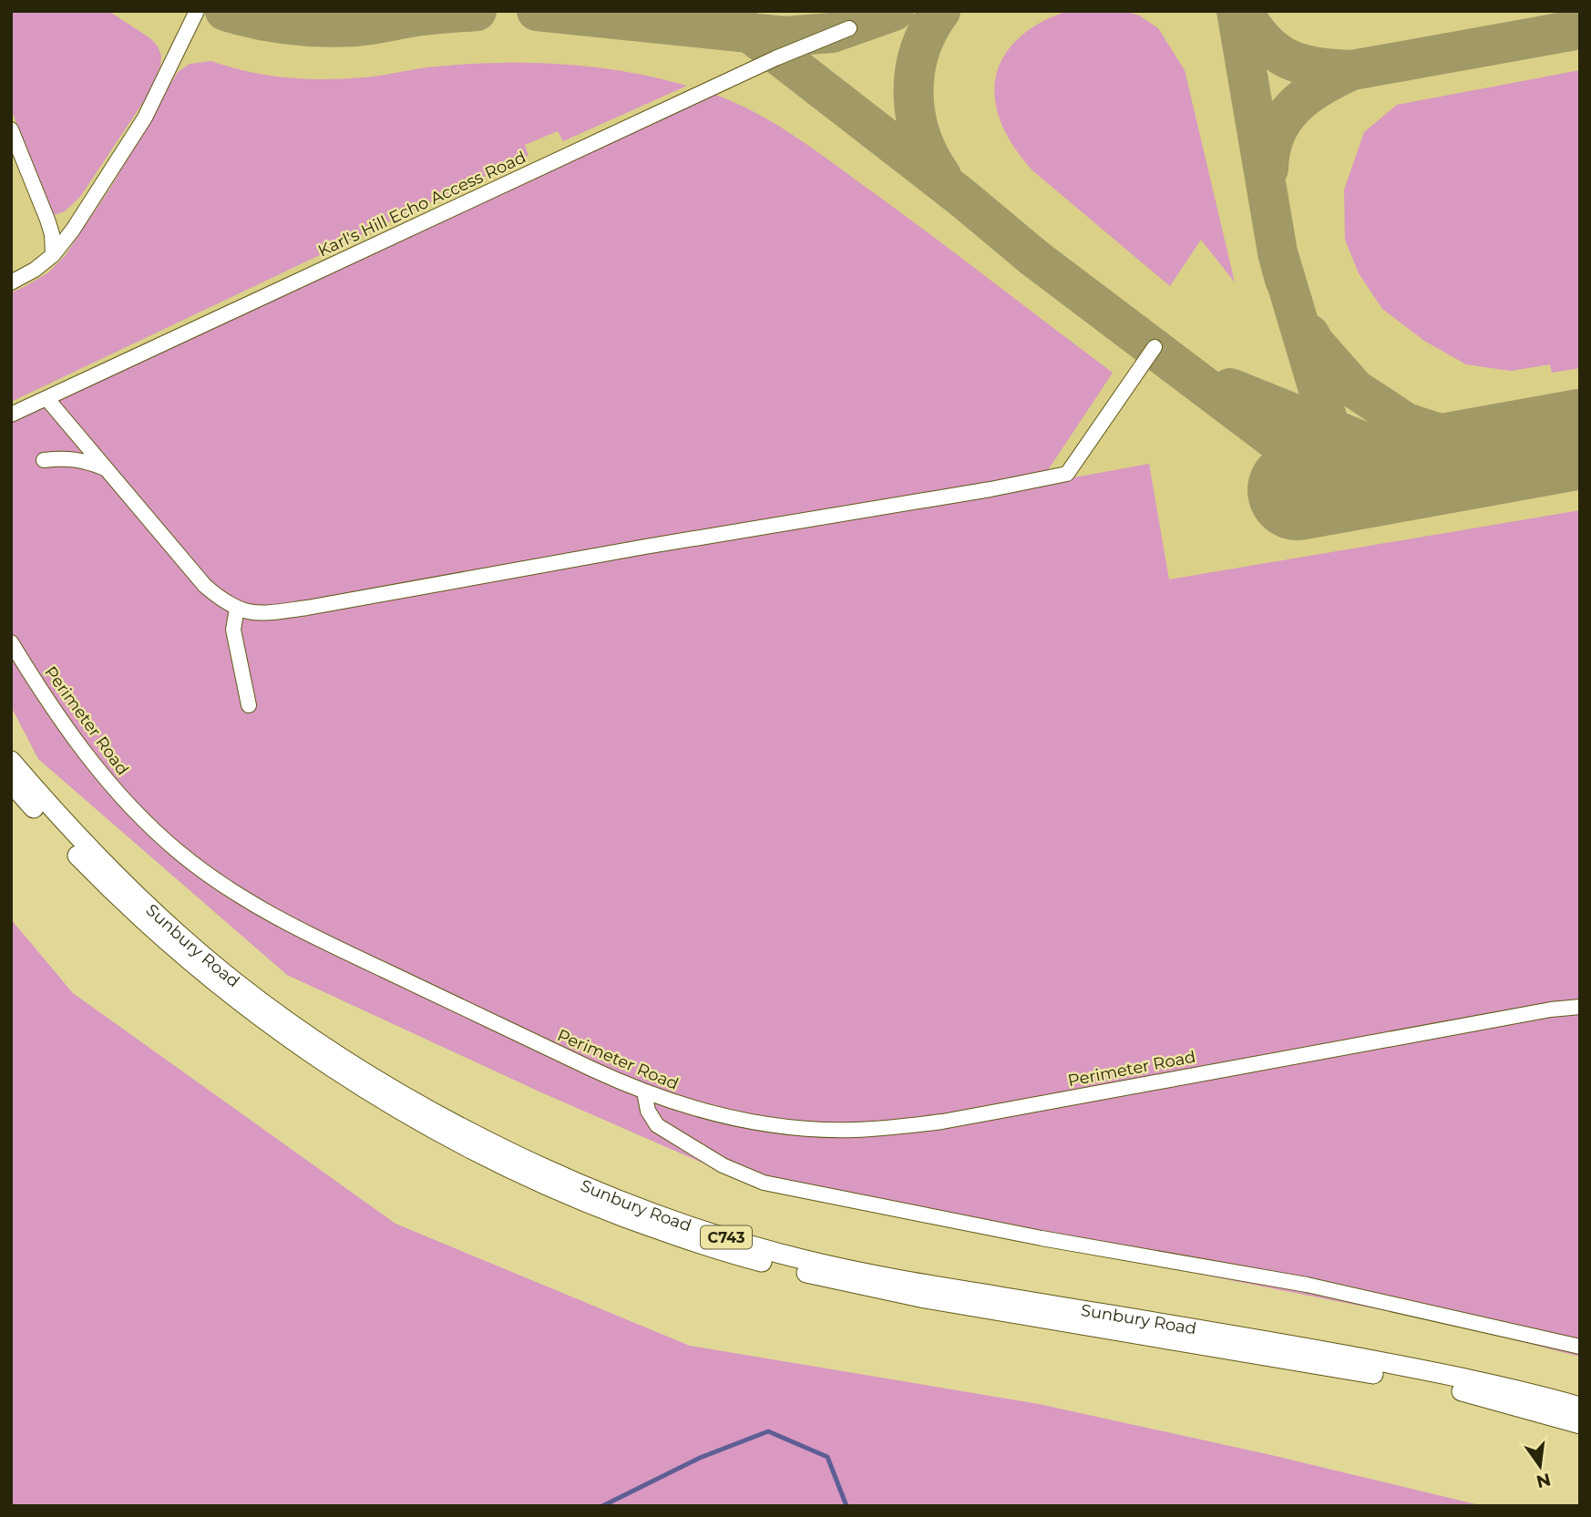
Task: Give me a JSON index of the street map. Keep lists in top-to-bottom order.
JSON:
{
  "streets": {
    "main road": ["Sunbury Road", "C743"],
    "lane": ["Karl's Hill Echo Access Road", "Perimeter Road"]
  },
  "north": "bottom"
}
